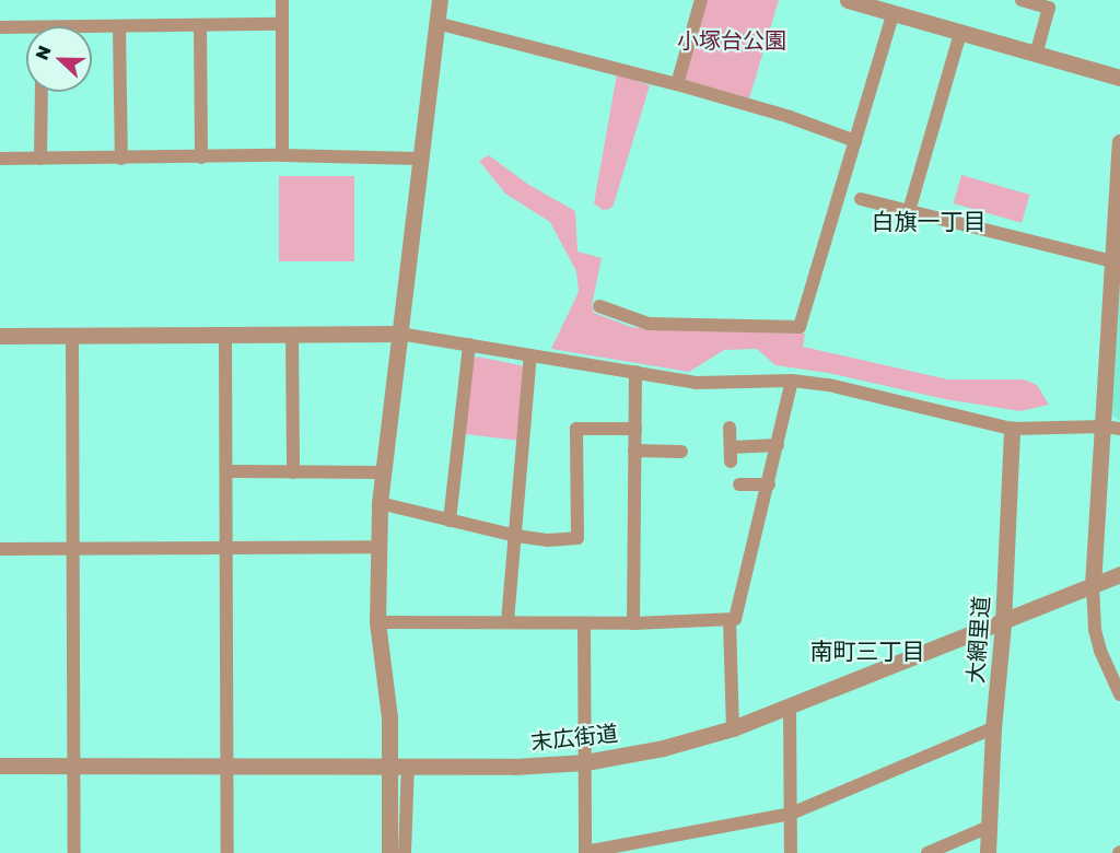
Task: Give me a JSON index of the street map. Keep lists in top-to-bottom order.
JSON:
{
  "streets": {
    "street": ["大網里道", "末広街道"]
  },
  "crossings": [
    ["大網里道", "末広街道"]
  ],
  "districts": ["白旗一丁目", "南町三丁目"],
  "parks": ["小塚台公園"],
  "north": "left"
}
